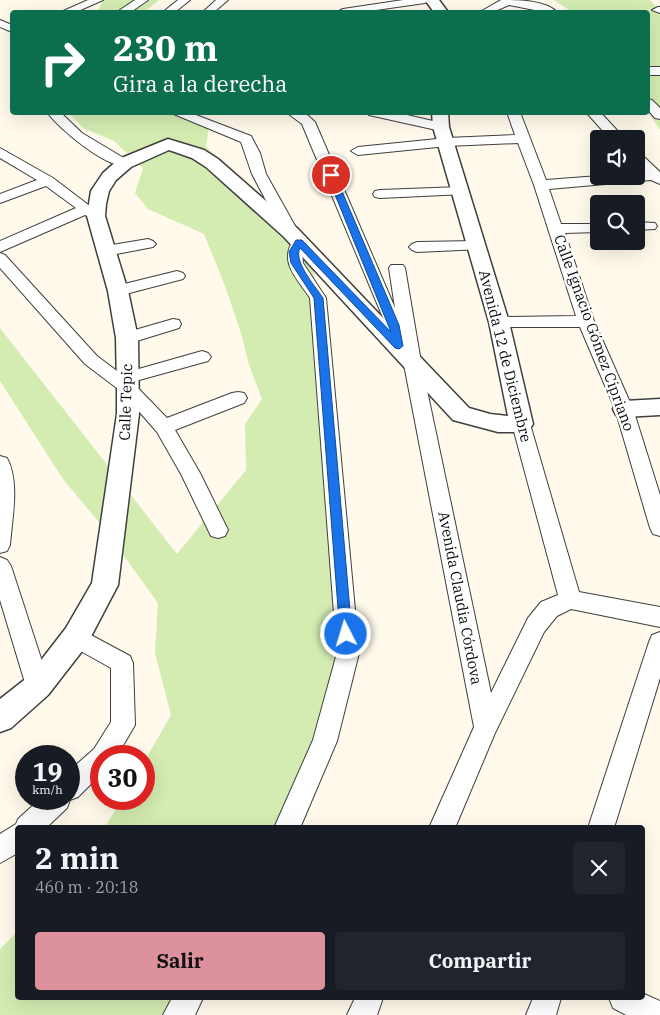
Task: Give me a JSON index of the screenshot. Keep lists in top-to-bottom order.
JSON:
{
  "streets": {
    "street": [
      "Calle Ignacio Gómez Cipriano",
      "Avenida 12 de Diciembre",
      "Calle Tepic",
      "Avenida Claudia Córdova"
    ]
  },
  "page": {
    "turn": ["230 m", "Gira a la derecha"],
    "speed": "19 km/h",
    "limit": "30",
    "heading": ["2 min", "460 m · 20:18"],
    "buttons": ["Salir", "Compartir"]
  }
}
